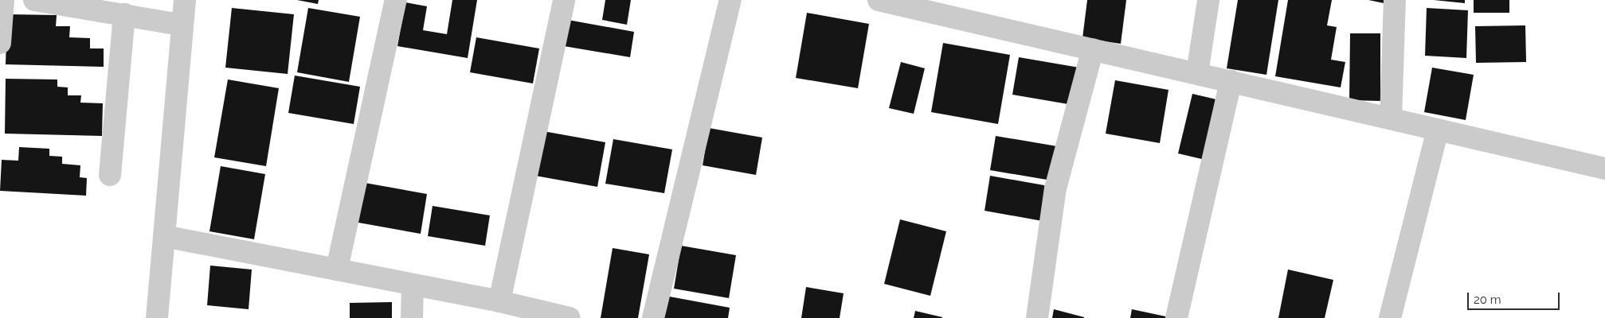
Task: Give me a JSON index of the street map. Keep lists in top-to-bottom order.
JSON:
{
  "scale_bar": "20 m"
}
